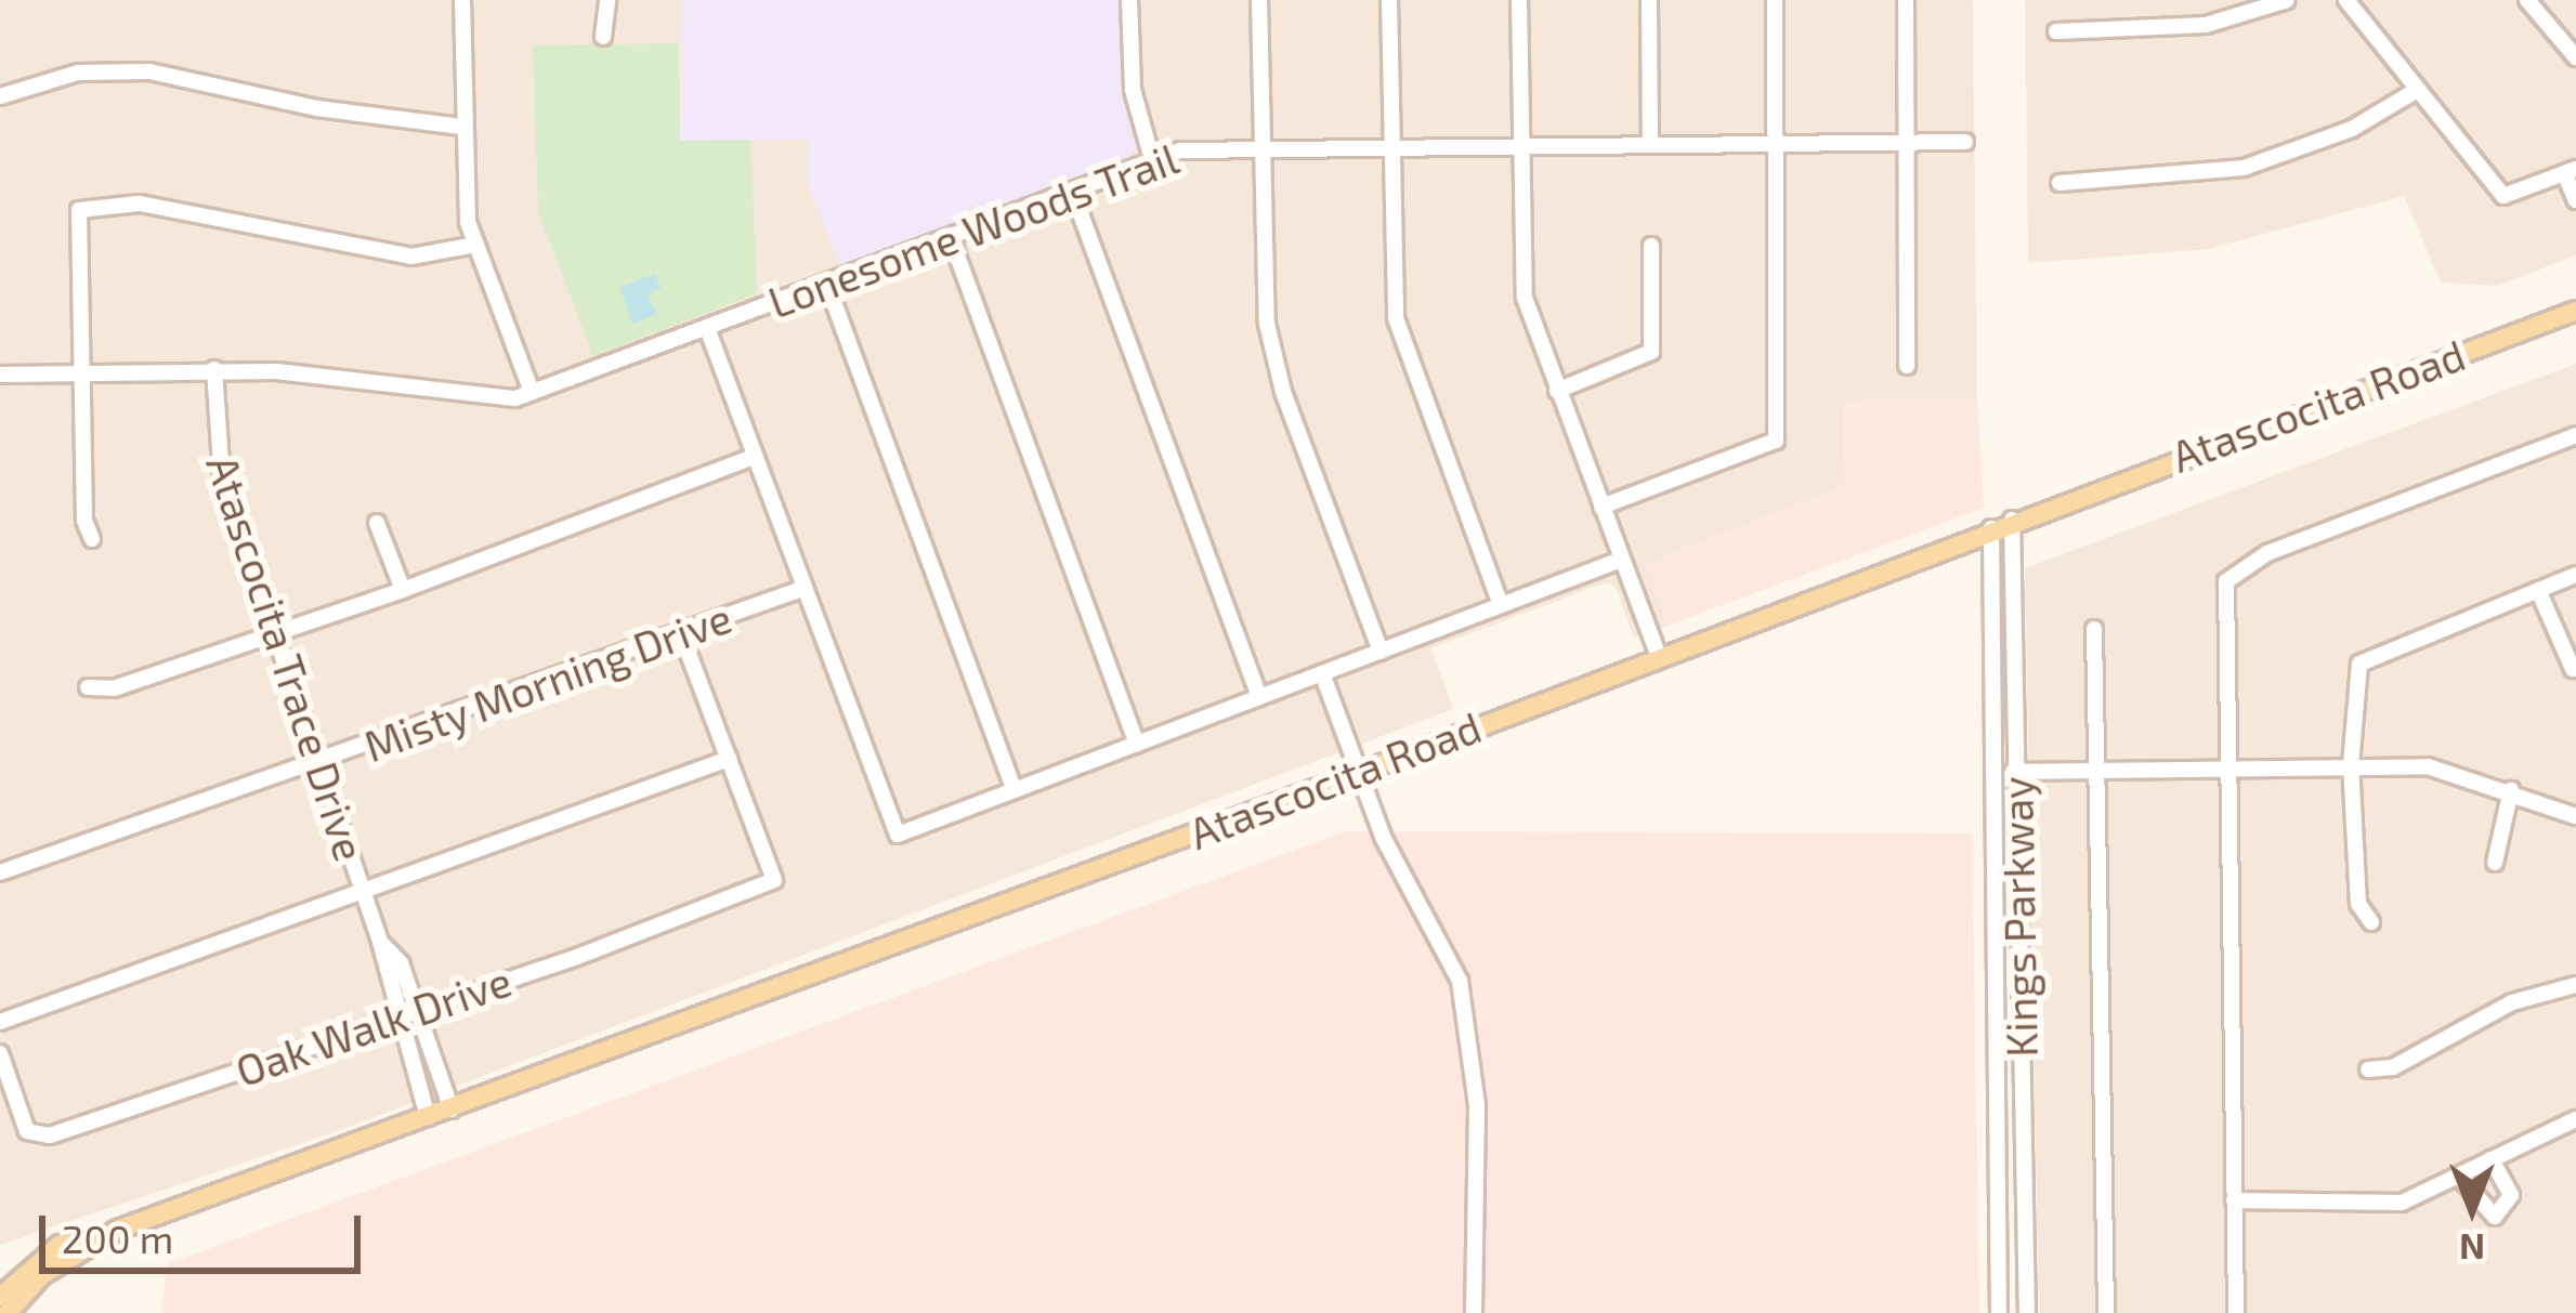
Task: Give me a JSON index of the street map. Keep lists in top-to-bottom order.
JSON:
{
  "streets": {
    "main road": ["Atascocita Road"],
    "street": [
      "Lonesome Woods Trail",
      "Atascocita Trace Drive",
      "Misty Morning Drive",
      "Kings Parkway",
      "Oak Walk Drive"
    ]
  },
  "crossings": [
    ["Lonesome Woods Trail", "Atascocita Trace Drive"],
    ["Atascocita Road", "Atascocita Trace Drive"],
    ["Atascocita Road", "Kings Parkway"],
    ["Atascocita Trace Drive", "Misty Morning Drive"],
    ["Atascocita Trace Drive", "Oak Walk Drive"]
  ],
  "scale_bar": "200 m",
  "north": "bottom"
}
